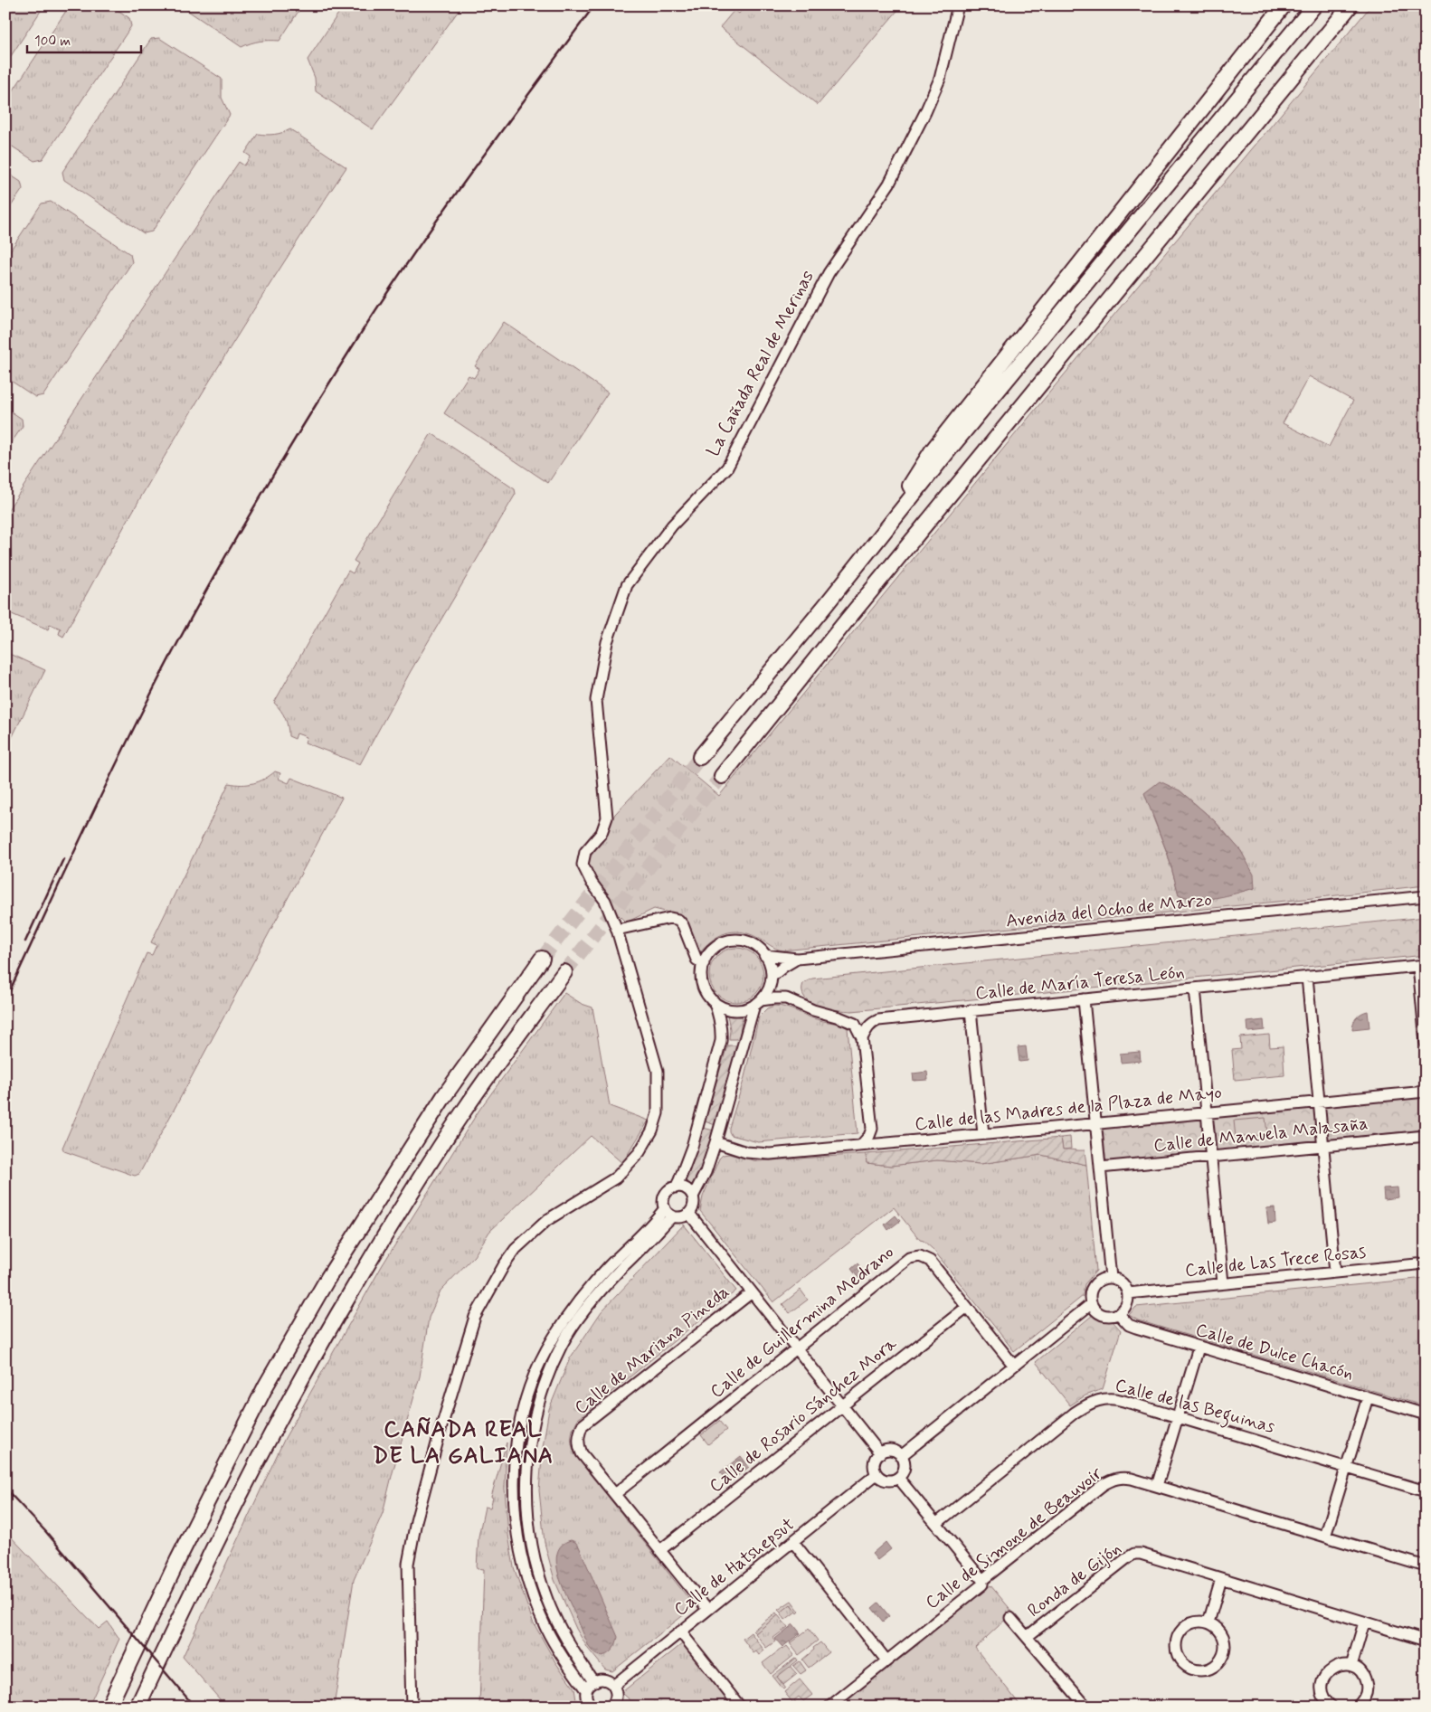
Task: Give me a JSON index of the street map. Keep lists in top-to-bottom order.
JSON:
{
  "streets": {
    "street": [
      "La Cañada Real de Merinas",
      "Avenida del Ocho de Marzo",
      "Calle de María Teresa León",
      "Calle de las Madres de la Plaza de Mayo",
      "Calle de Manuela Malasaña",
      "Calle de Las Trece Rosas",
      "Calle de Guillermina Medrano",
      "Calle de Mariana Pineda",
      "Calle de Dulce Chacón",
      "Calle de las Beguinas",
      "Calle de Rosario Sánchez Mora",
      "Calle de Simone de Beauvoir",
      "Calle de Hatshepsut",
      "Ronda de Gijón"
    ]
  },
  "crossings": [
    ["Calle de Las Trece Rosas", "Calle de Dulce Chacón"],
    ["Calle de Guillermina Medrano", "Calle de Mariana Pineda"],
    ["Calle de Guillermina Medrano", "Calle de Rosario Sánchez Mora"],
    ["Calle de Mariana Pineda", "Calle de Rosario Sánchez Mora"],
    ["Calle de Mariana Pineda", "Calle de Hatshepsut"]
  ],
  "districts": ["CAÑADA REAL DE LA GALIANA"],
  "scale_bar": "100 m"
}
